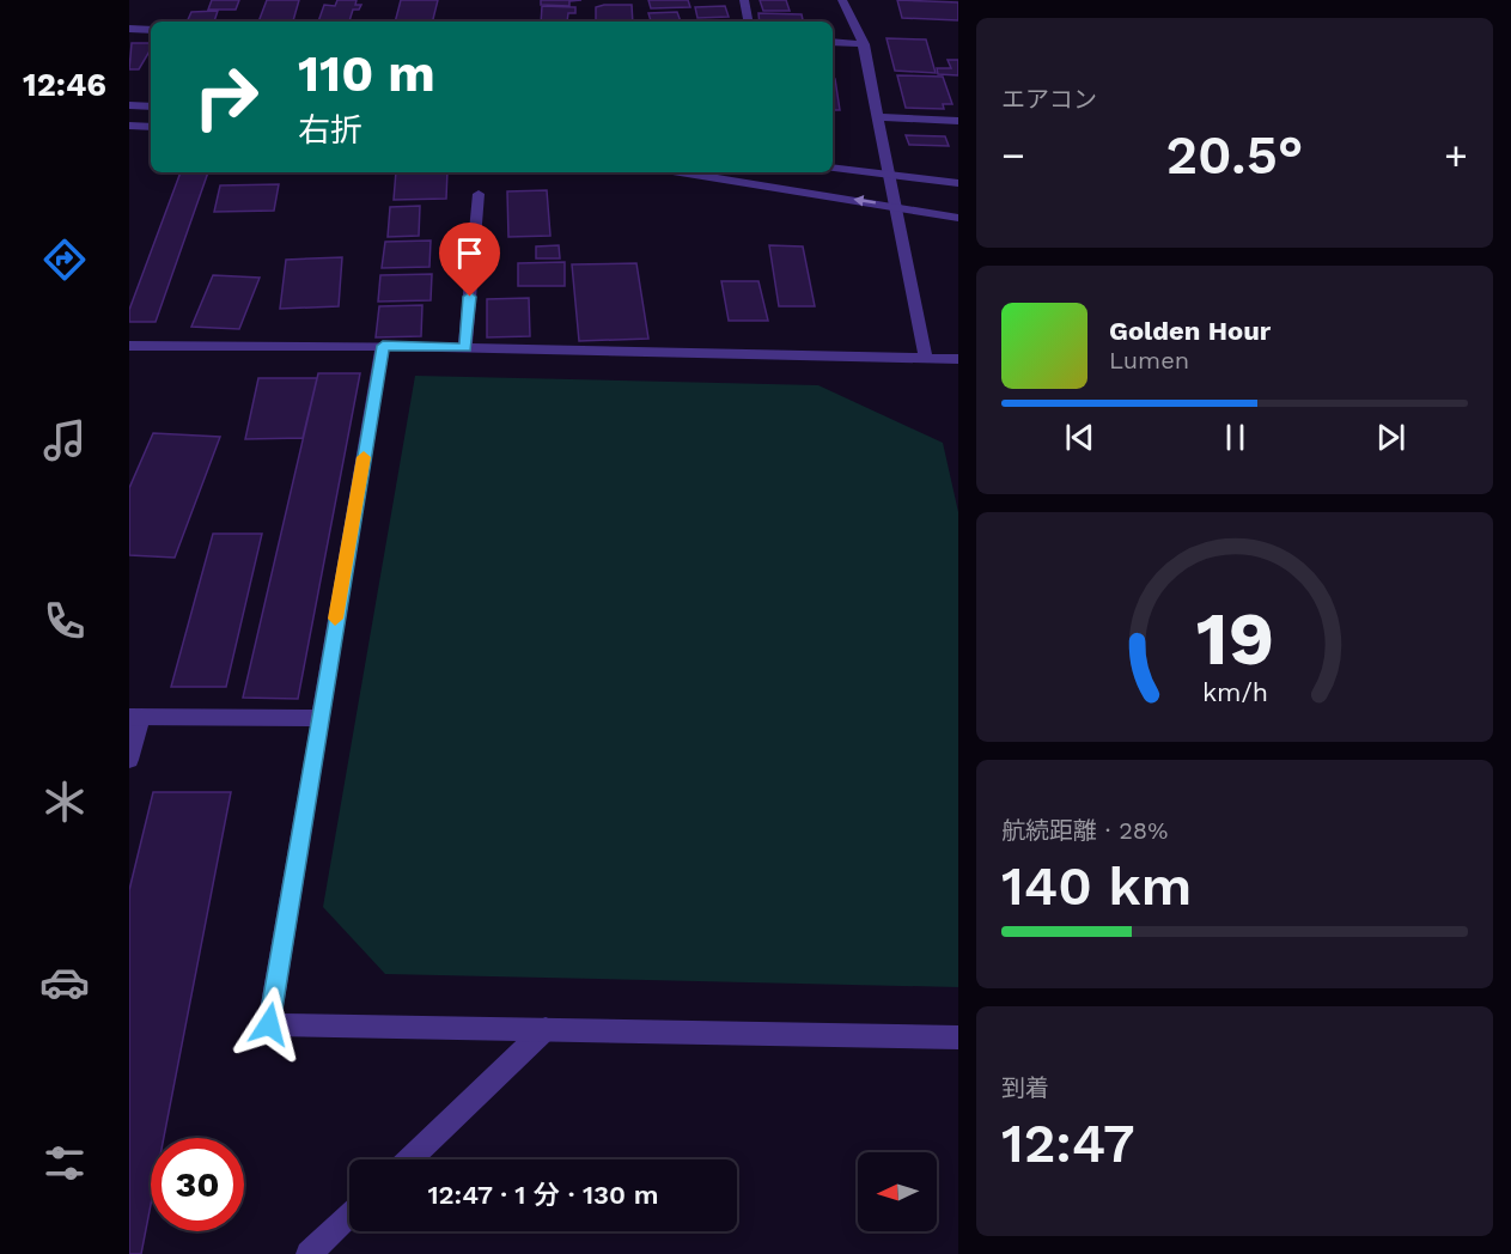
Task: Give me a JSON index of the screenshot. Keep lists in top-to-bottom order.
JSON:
{
  "north": "left",
  "page": {
    "tabs": "12:46",
    "tile": [
      "エアコン",
      ["航続距離 · 28%", "140 km"],
      ["到着", "12:47"]
    ],
    "turn": ["110 m", "右折"],
    "heat": ["−", "20.5°", "+"],
    "song": ["Golden Hour", "Lumen"],
    "limit": "30",
    "trip": "12:47 · 1 分 · 130 m",
    "gauge": ["19", "km/h"]
  }
}
